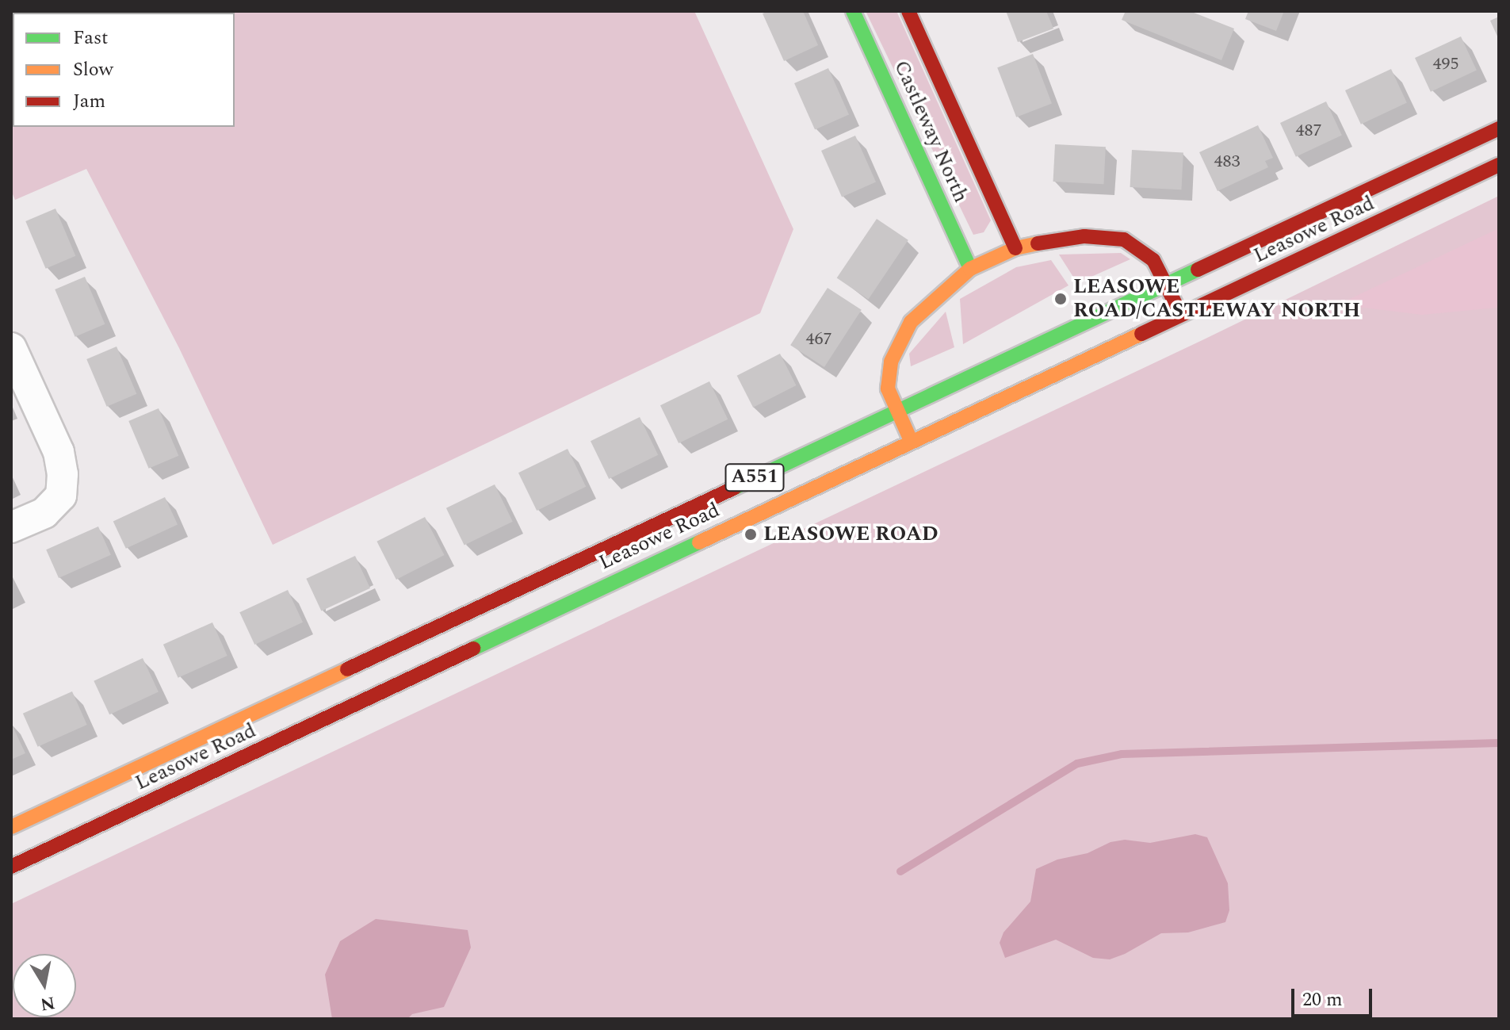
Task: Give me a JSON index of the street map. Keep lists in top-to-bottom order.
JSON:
{
  "streets": {
    "main road": ["Castleway North", "Leasowe Road", "A551"]
  },
  "places": ["LEASOWE ROAD/CASTLEWAY NORTH", "LEASOWE ROAD"],
  "house_numbers": [
    "495",
    "487",
    "483",
    "467"
  ],
  "legend": ["Fast", "Slow", "Jam"],
  "scale_bar": "20 m",
  "north": "bottom"
}
